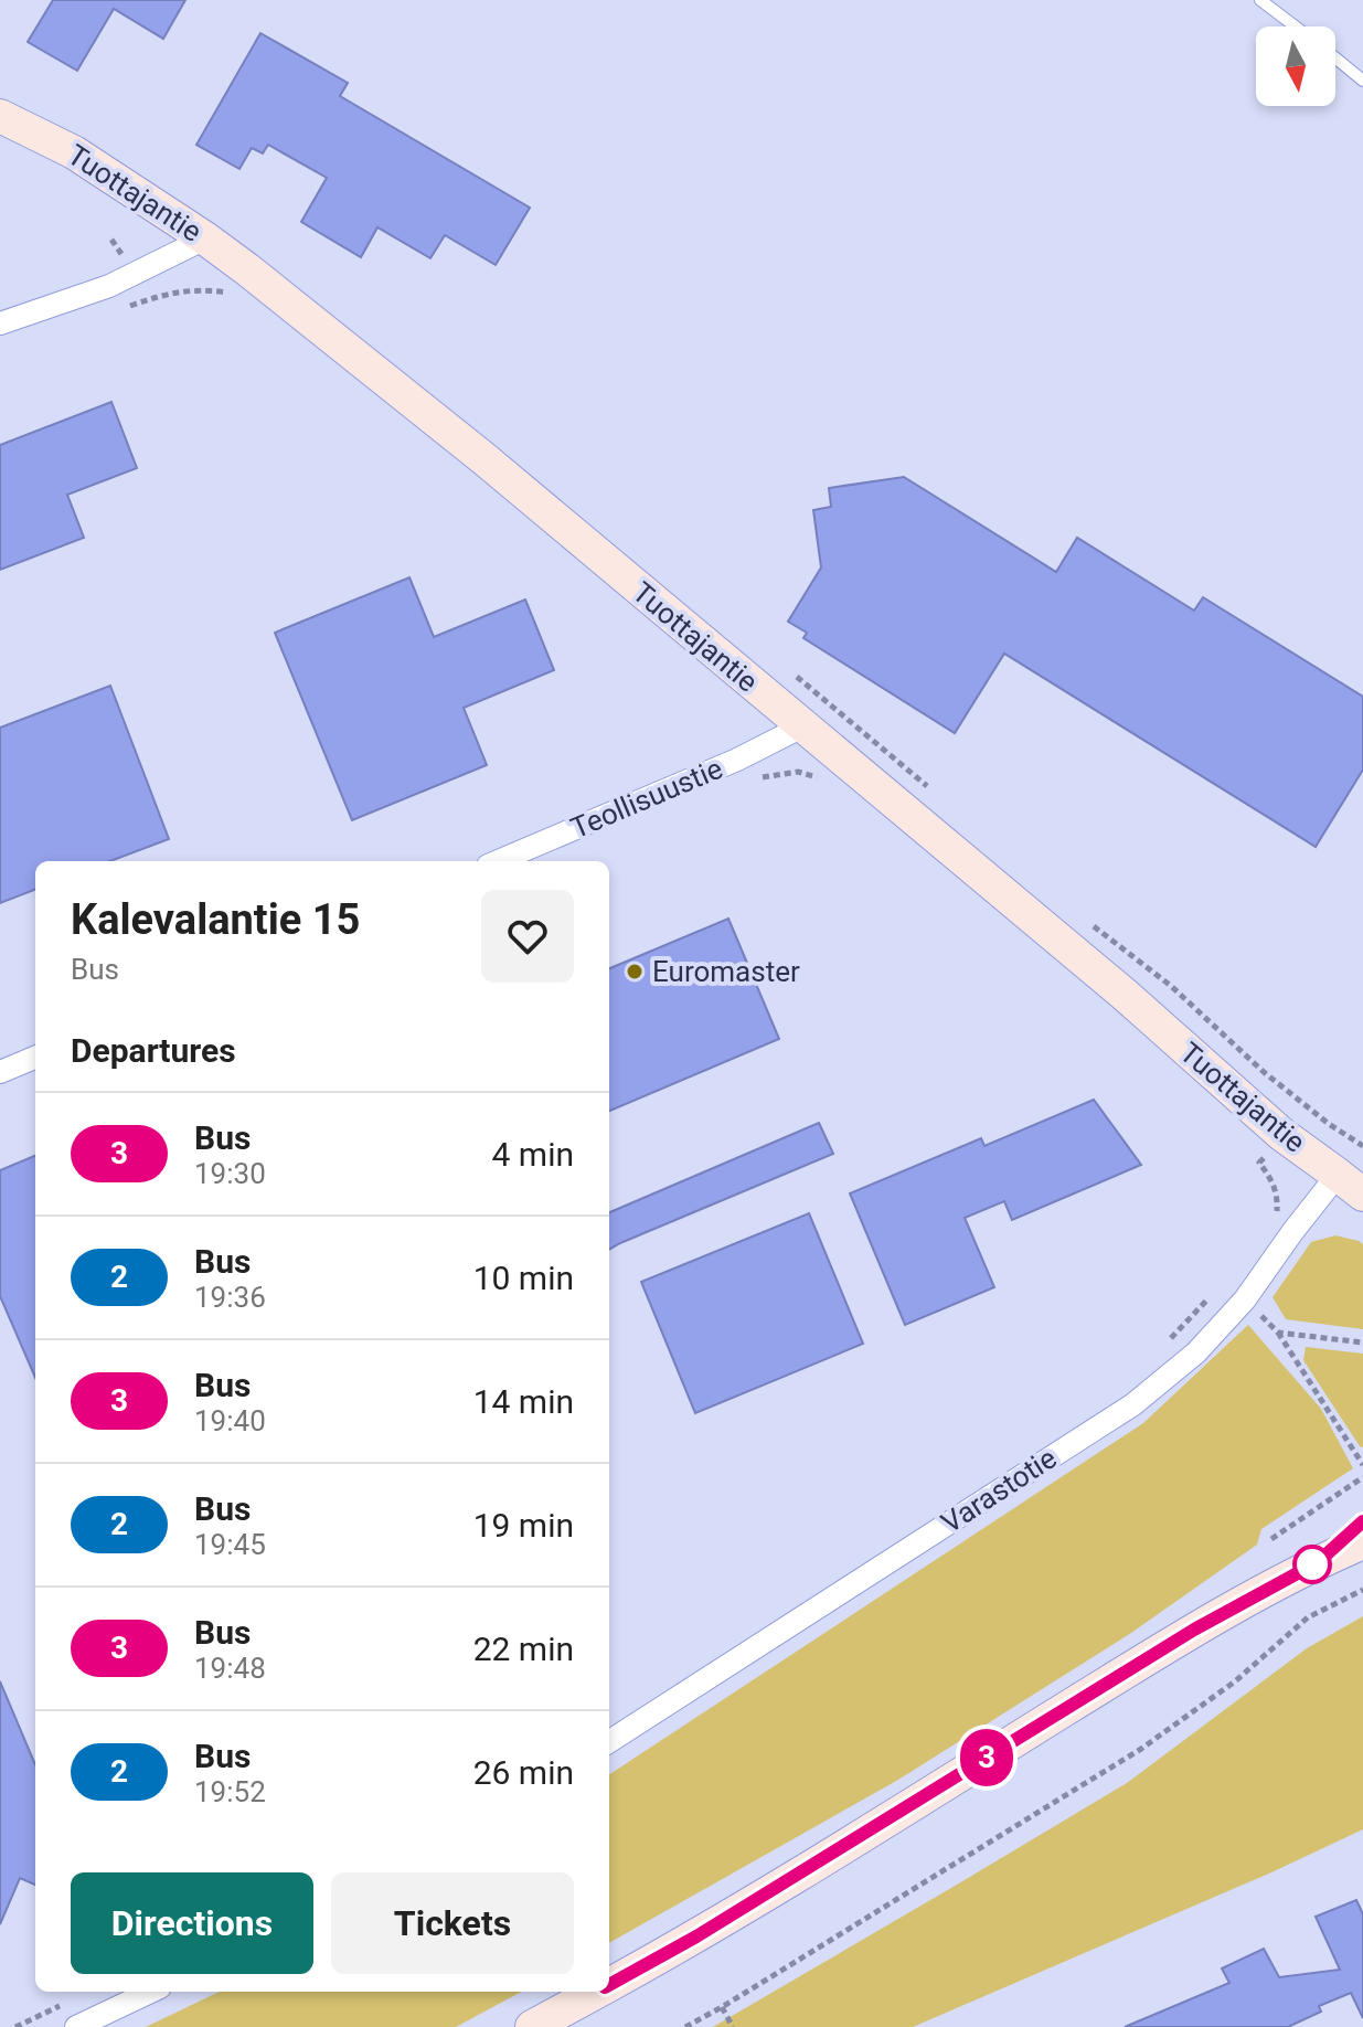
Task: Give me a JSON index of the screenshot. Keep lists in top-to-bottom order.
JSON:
{
  "streets": {
    "street": ["Tuottajantie", "Teollisuustie", "Varastotie"]
  },
  "crossings": [
    ["Tuottajantie", "Teollisuustie"],
    ["Tuottajantie", "Varastotie"]
  ],
  "places": ["Euromaster"],
  "lines": ["bus line 3"],
  "north": "bottom",
  "page": {
    "on_map": "3",
    "heading": [
      ["Kalevalantie 15", "Bus"],
      "Departures"
    ],
    "list": [
      {
        "mark": "3",
        "name": "Bus",
        "note": "19:30",
        "value": "4 min"
      },
      {
        "mark": "2",
        "name": "Bus",
        "note": "19:36",
        "value": "10 min"
      },
      {
        "mark": "3",
        "name": "Bus",
        "note": "19:40",
        "value": "14 min"
      },
      {
        "mark": "2",
        "name": "Bus",
        "note": "19:45",
        "value": "19 min"
      },
      {
        "mark": "3",
        "name": "Bus",
        "note": "19:48",
        "value": "22 min"
      },
      {
        "mark": "2",
        "name": "Bus",
        "note": "19:52",
        "value": "26 min"
      }
    ],
    "buttons": ["Directions", "Tickets"]
  }
}
